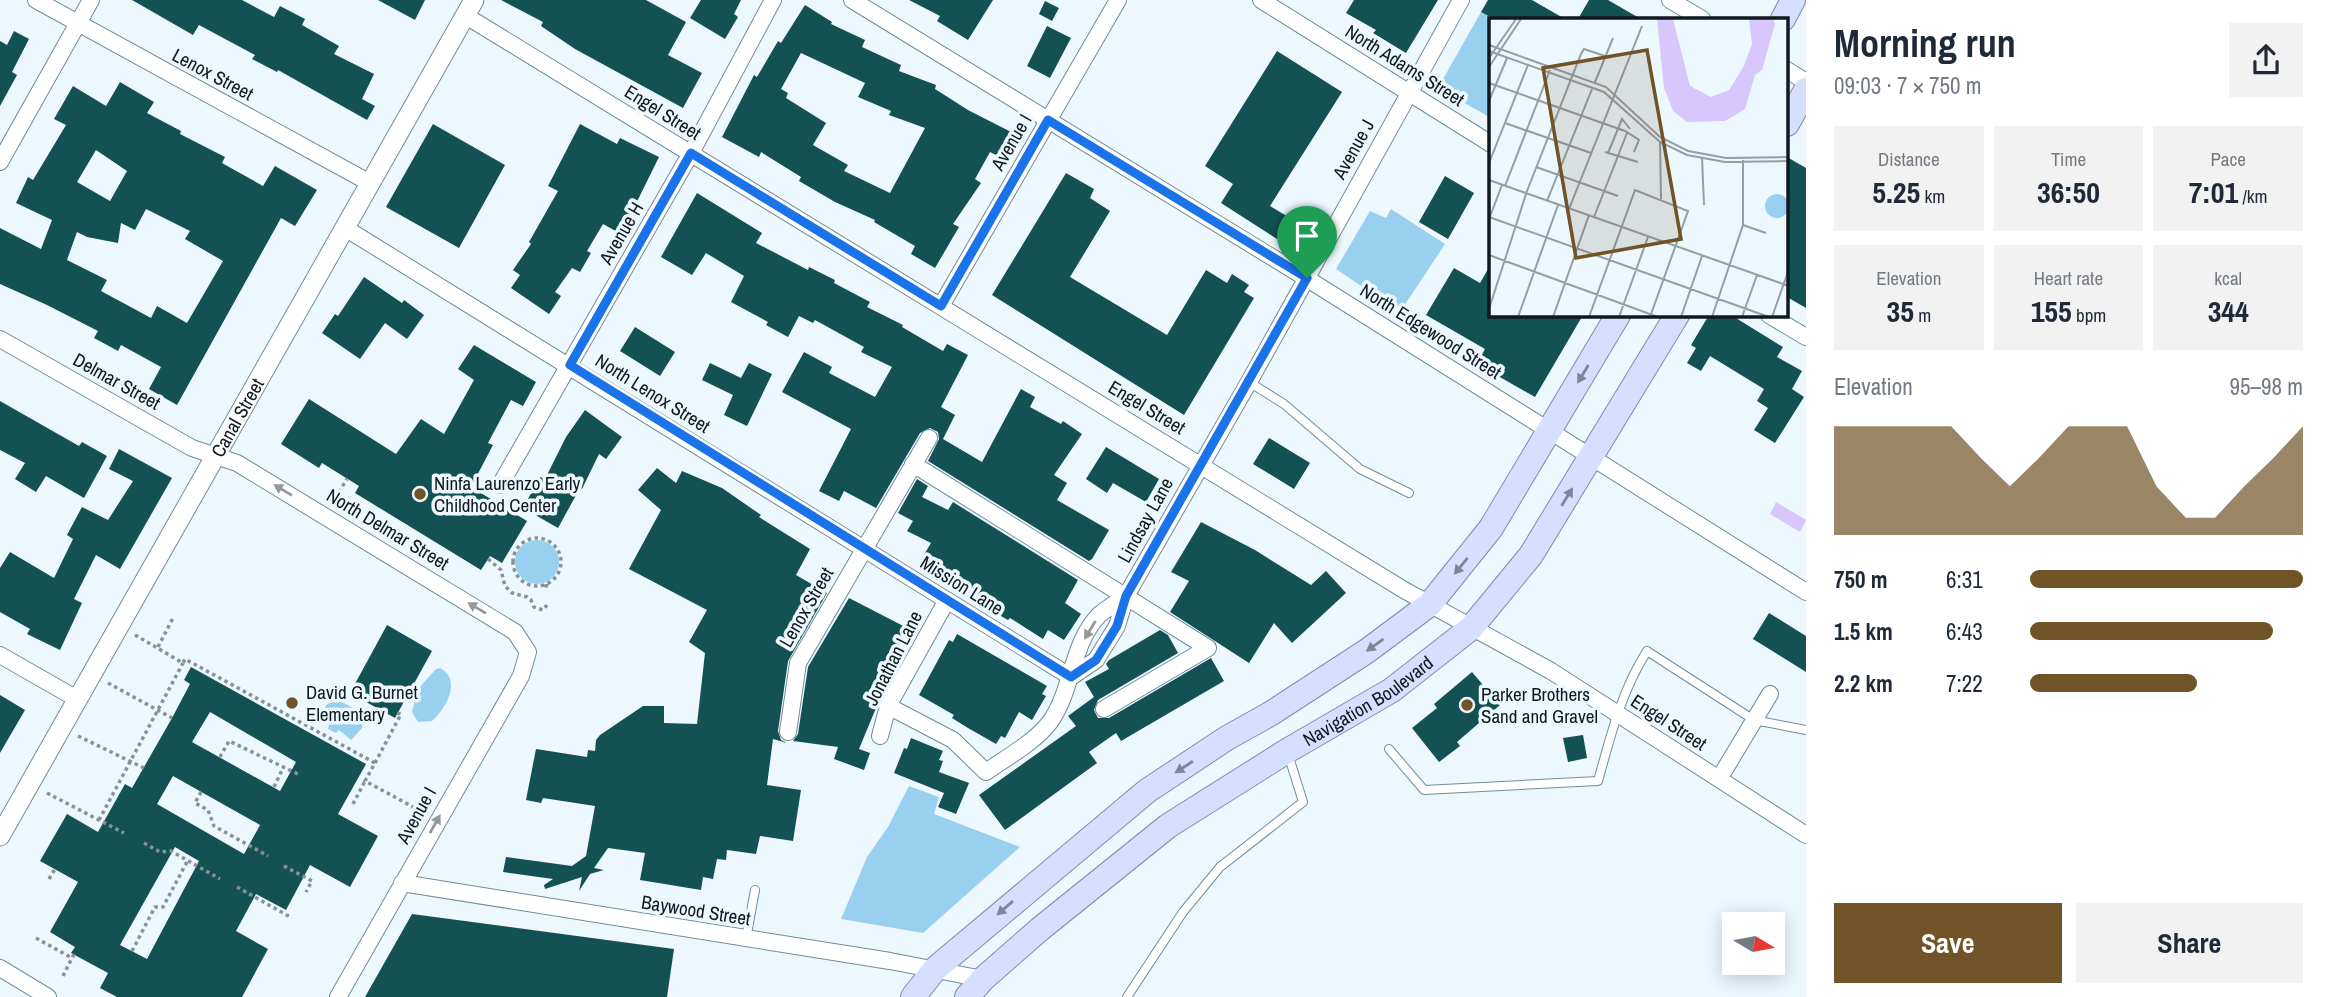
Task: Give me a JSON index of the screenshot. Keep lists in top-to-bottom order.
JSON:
{
  "streets": {
    "main road": ["Navigation Boulevard"],
    "street": [
      "North Adams Street",
      "Lenox Street",
      "Engel Street",
      "Avenue I",
      "Avenue J",
      "Avenue H",
      "North Edgewood Street",
      "Delmar Street",
      "North Lenox Street",
      "Canal Street",
      "Lindsay Lane",
      "North Delmar Street",
      "Mission Lane",
      "Jonathan Lane",
      "Baywood Street"
    ]
  },
  "crossings": [
    ["North Adams Street", "Avenue J"],
    ["Lenox Street", "Canal Street"],
    ["Lenox Street", "Mission Lane"],
    ["Engel Street", "Avenue I"],
    ["Engel Street", "Avenue J"],
    ["Engel Street", "Avenue H"],
    ["Engel Street", "Canal Street"],
    ["Engel Street", "Lindsay Lane"],
    ["Engel Street", "Navigation Boulevard"],
    ["Avenue I", "North Edgewood Street"],
    ["Avenue I", "North Delmar Street"],
    ["Avenue I", "Baywood Street"],
    ["Avenue J", "North Edgewood Street"],
    ["Avenue J", "Lindsay Lane"],
    ["Avenue H", "North Lenox Street"],
    ["North Edgewood Street", "Navigation Boulevard"],
    ["Delmar Street", "Canal Street"],
    ["Delmar Street", "North Delmar Street"],
    ["North Lenox Street", "Canal Street"],
    ["North Lenox Street", "Mission Lane"],
    ["Canal Street", "North Delmar Street"],
    ["Lindsay Lane", "Mission Lane"],
    ["Lindsay Lane", "Jonathan Lane"],
    ["Mission Lane", "Jonathan Lane"],
    ["Navigation Boulevard", "Baywood Street"]
  ],
  "one_way": ["Avenue I", "North Delmar Street"],
  "places": ["Ninfa Laurenzo Early Childhood Center", "David G. Burnet Elementary", "Parker Brothers Sand and Gravel"],
  "north": "right",
  "page": {
    "heading": ["Morning run", "09:03 · 7 × 750 m"],
    "stats": [
      ["Distance", "5.25 km"],
      ["Time", "36:50"],
      ["Pace", "7:01 /km"],
      ["Elevation", "35 m"],
      ["Heart rate", "155 bpm"],
      ["kcal", "344"]
    ],
    "chart": ["Elevation", "95–98 m"],
    "list": [
      {
        "name": "750 m",
        "note": "6:31"
      },
      {
        "name": "1.5 km",
        "note": "6:43"
      },
      {
        "name": "2.2 km",
        "note": "7:22"
      }
    ],
    "buttons": ["Save", "Share"]
  }
}
